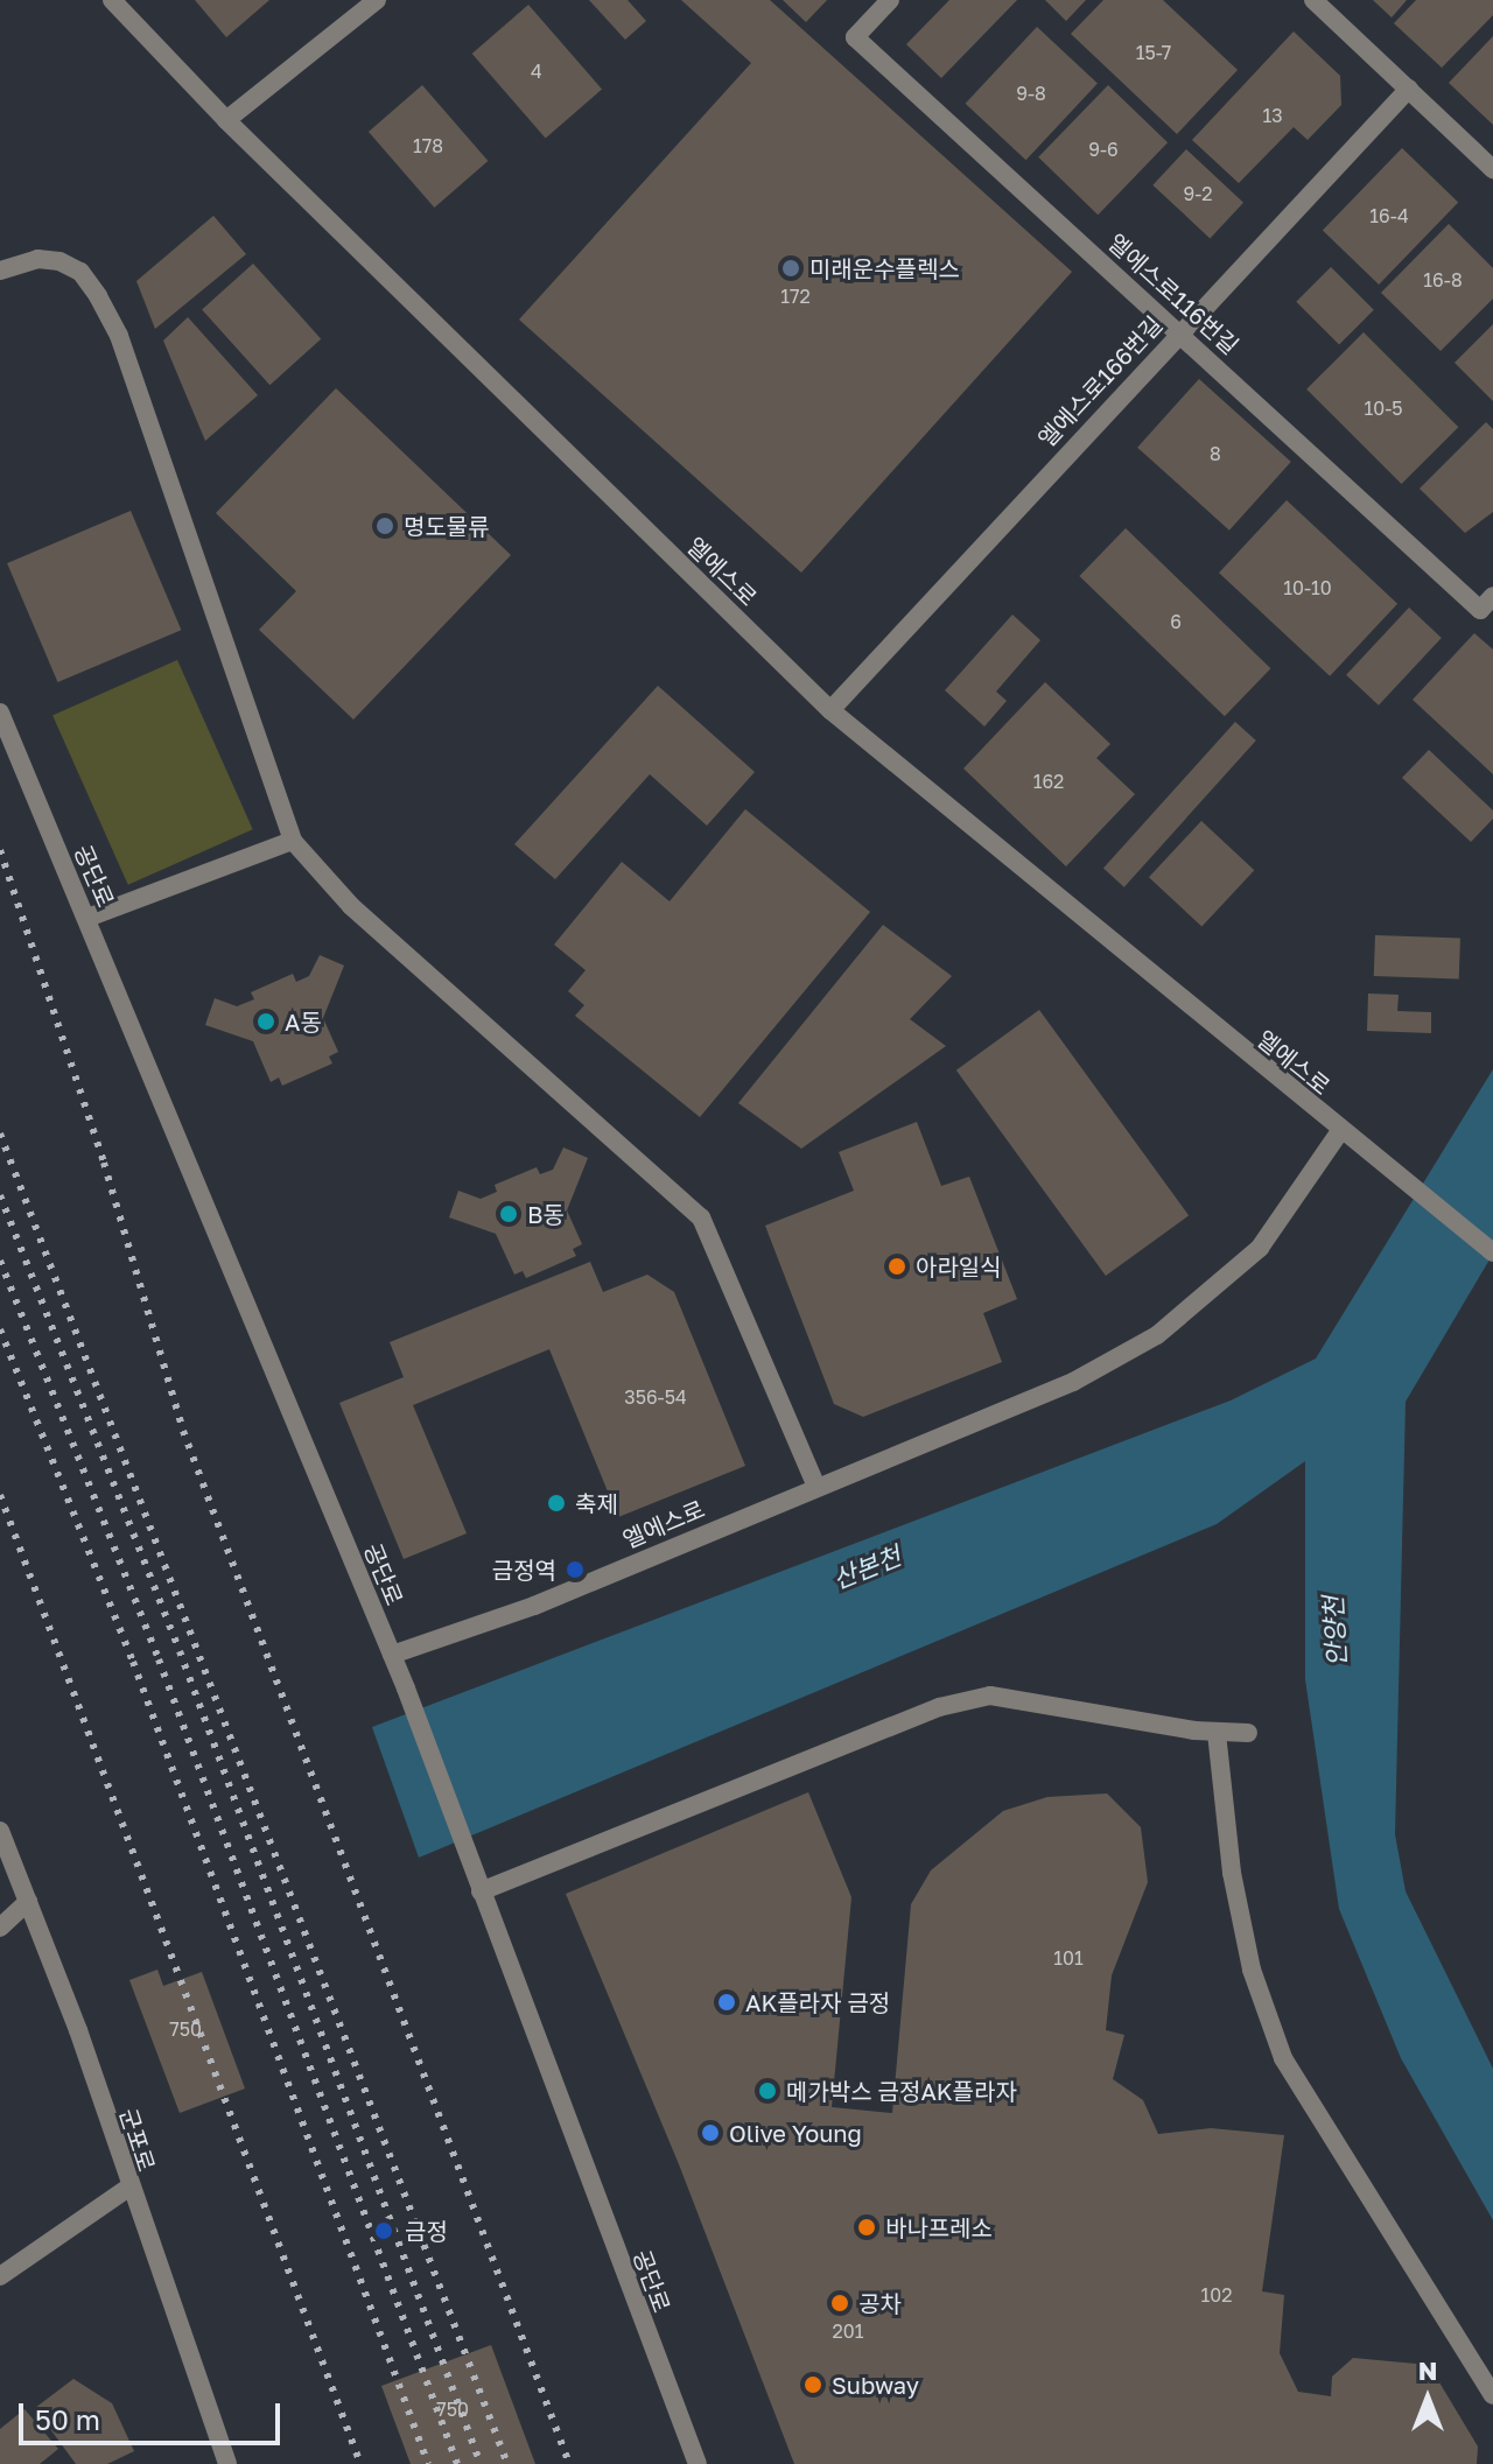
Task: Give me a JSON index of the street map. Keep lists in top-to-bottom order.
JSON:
{
  "streets": {
    "street": [
      "엘에스로116번길",
      "엘에스로166번길",
      "엘에스로",
      "공단로",
      "군포로"
    ]
  },
  "crossings": [
    ["엘에스로116번길", "엘에스로166번길"],
    ["엘에스로166번길", "엘에스로"],
    ["엘에스로", "공단로"]
  ],
  "water": ["산본천", "안양천"],
  "places": [
    "미래운수플렉스",
    "명도물류",
    "A동",
    "B동",
    "아라일식",
    "축제",
    "금정역",
    "AK플라자 금정",
    "메가박스 금정AK플라자",
    "Olive Young",
    "바나프레소",
    "금정",
    "공차",
    "Subway"
  ],
  "house_numbers": [
    "15-7",
    "4",
    "9-8",
    "13",
    "178",
    "9-6",
    "9-2",
    "16-4",
    "16-8",
    "172",
    "10-5",
    "8",
    "10-10",
    "6",
    "162",
    "356-54",
    "101",
    "750",
    "102",
    "201",
    "750"
  ],
  "scale_bar": "50 m",
  "north": "top"
}
